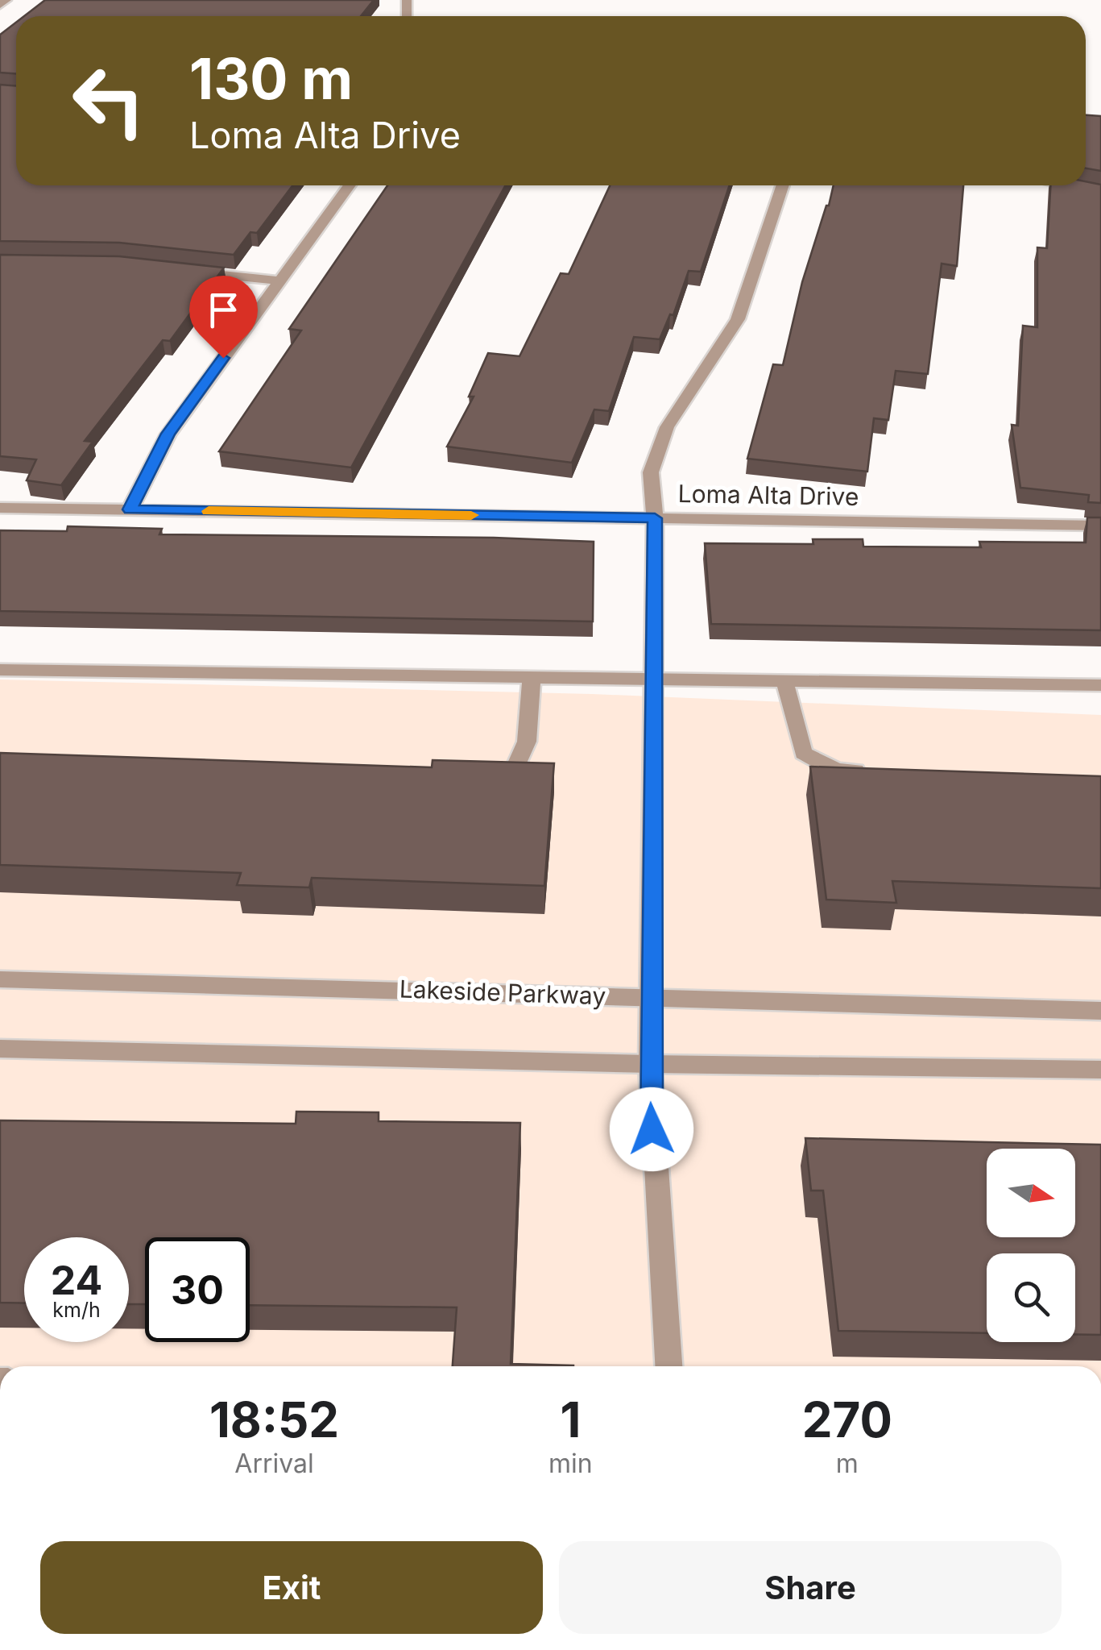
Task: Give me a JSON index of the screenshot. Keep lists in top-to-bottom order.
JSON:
{
  "streets": {
    "street": ["Loma Alta Drive", "Lakeside Parkway"]
  },
  "north": "right",
  "page": {
    "turn": ["130 m", "Loma Alta Drive"],
    "speed": "24 km/h",
    "limit": "30",
    "eta": [
      "18:52",
      "Arrival",
      "1",
      "min",
      "270",
      "m"
    ],
    "buttons": ["Exit", "Share"]
  }
}
